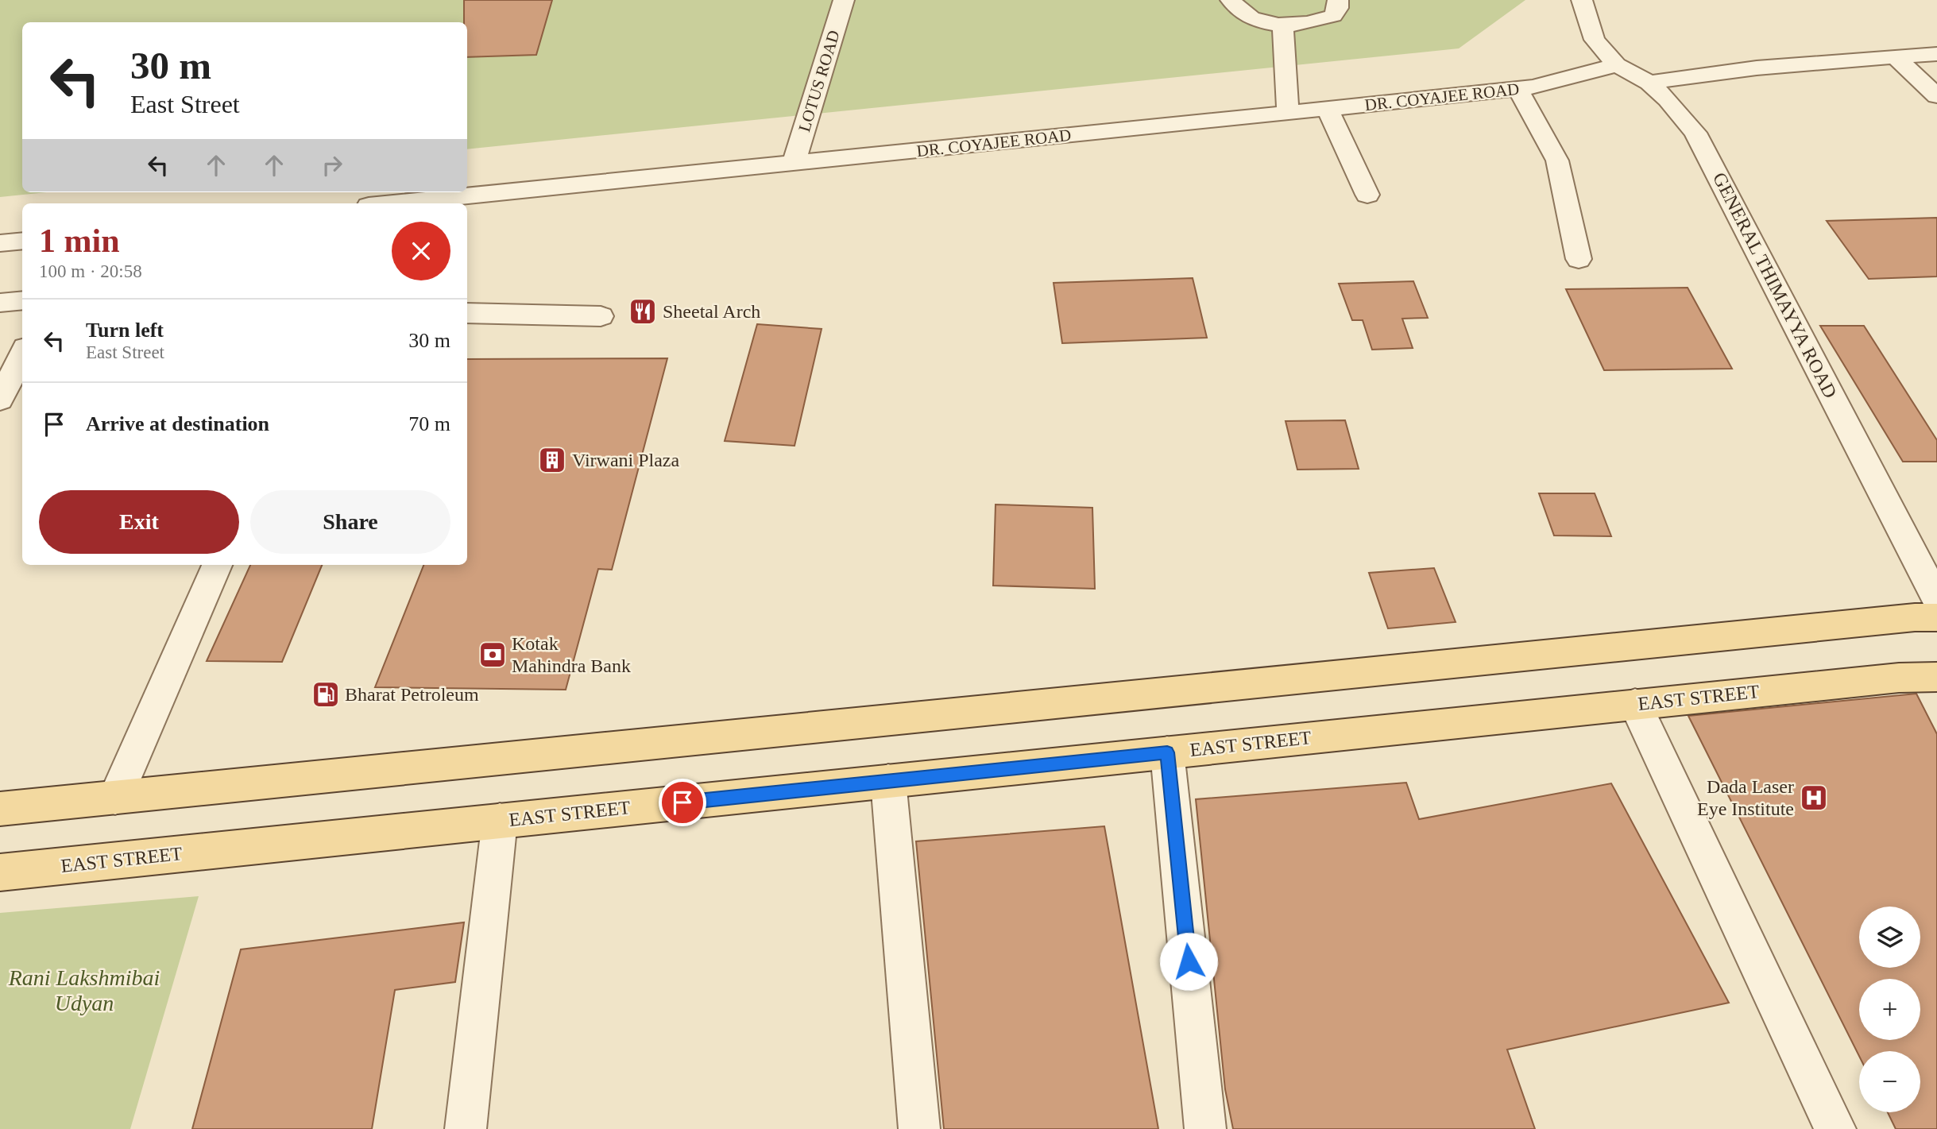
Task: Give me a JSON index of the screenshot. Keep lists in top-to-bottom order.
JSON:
{
  "streets": {
    "main road": ["EAST STREET"],
    "street": ["LOTUS ROAD", "DR. COYAJEE ROAD", "GENERAL THIMAYYA ROAD"]
  },
  "crossings": [
    ["LOTUS ROAD", "DR. COYAJEE ROAD"],
    ["DR. COYAJEE ROAD", "GENERAL THIMAYYA ROAD"]
  ],
  "parks": ["Rani Lakshmibai Udyan"],
  "places": {
    "restaurant": ["Sheetal Arch"],
    "building": ["Virwani Plaza"],
    "bank": ["Kotak Mahindra Bank"],
    "fuel station": ["Bharat Petroleum"],
    "hospital": ["Dada Laser Eye Institute"]
  },
  "page": {
    "turn": ["30 m", "East Street"],
    "heading": ["1 min", "100 m · 20:58"],
    "list": [
      {
        "name": "Turn left",
        "note": "East Street",
        "value": "30 m"
      },
      {
        "name": "Arrive at destination",
        "value": "70 m"
      }
    ],
    "buttons": ["Exit", "Share"],
    "map_buttons": ["+", "−"]
  }
}
